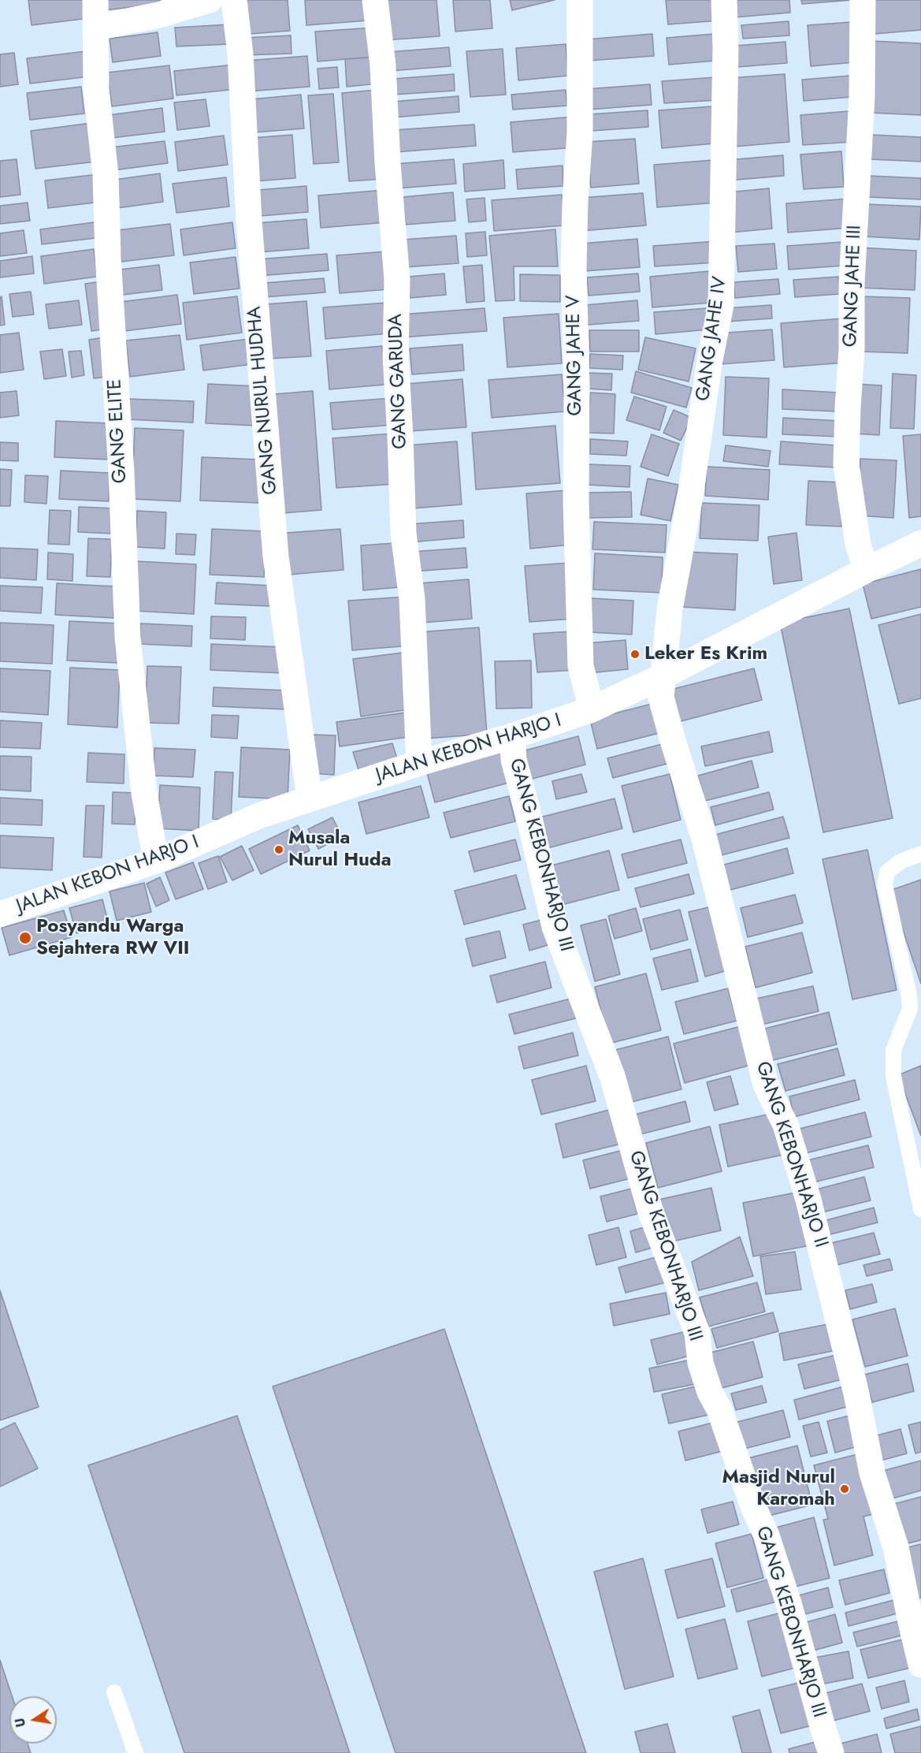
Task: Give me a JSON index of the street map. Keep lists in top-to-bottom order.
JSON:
{
  "streets": {
    "street": [
      "GANG JAHE III",
      "GANG JAHE IV",
      "GANG JAHE V",
      "GANG GARUDA",
      "GANG NURUL HUDHA",
      "GANG ELITE",
      "JALAN KEBON HARJO I",
      "GANG KEBONHARJO III",
      "GANG KEBONHARJO II"
    ]
  },
  "crossings": [
    ["GANG JAHE III", "JALAN KEBON HARJO I"],
    ["GANG JAHE IV", "JALAN KEBON HARJO I"],
    ["GANG JAHE IV", "GANG KEBONHARJO II"],
    ["GANG JAHE V", "JALAN KEBON HARJO I"],
    ["GANG GARUDA", "JALAN KEBON HARJO I"],
    ["GANG NURUL HUDHA", "JALAN KEBON HARJO I"],
    ["GANG ELITE", "JALAN KEBON HARJO I"],
    ["JALAN KEBON HARJO I", "GANG KEBONHARJO III"],
    ["JALAN KEBON HARJO I", "GANG KEBONHARJO II"]
  ],
  "places": [
    "Leker Es Krim",
    "Musala Nurul Huda",
    "Posyandu Warga Sejahtera RW VII",
    "Masjid Nurul Karomah"
  ],
  "north": "left"
}
